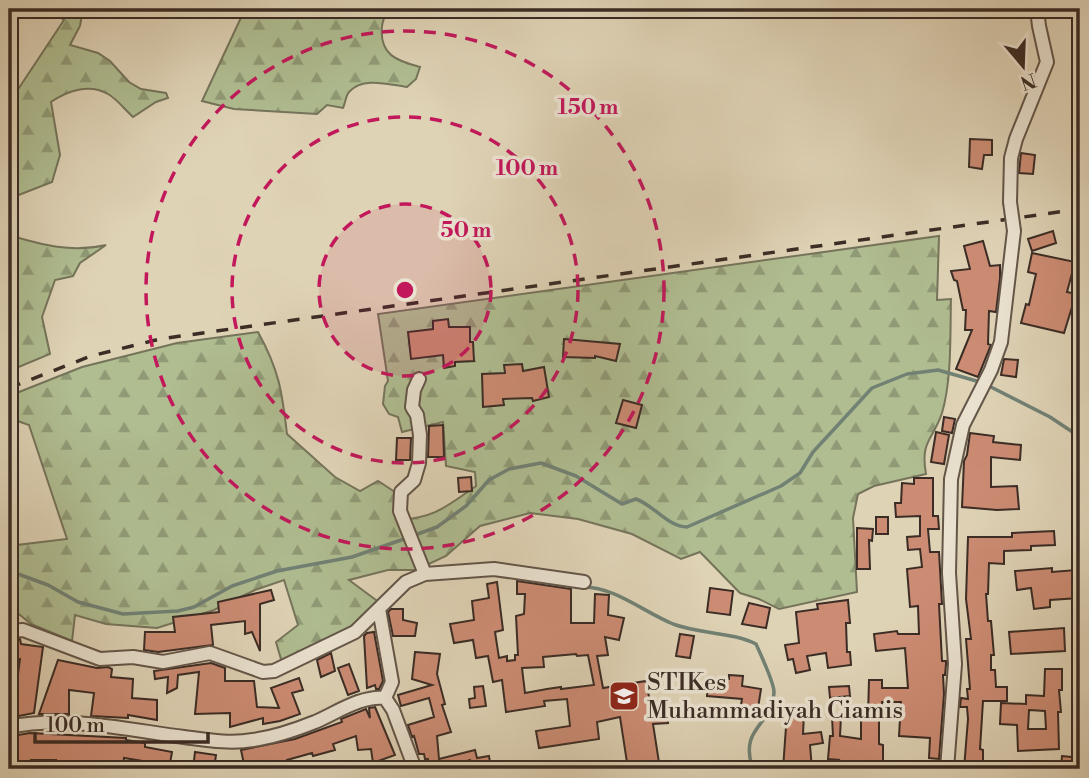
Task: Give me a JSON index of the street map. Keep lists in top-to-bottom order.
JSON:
{
  "places": {
    "school or university": ["STIKes Muhammadiyah Ciamis"]
  },
  "scale_bar": "100 m",
  "north": "bottom",
  "rings": ["150 m", "100 m", "50 m"]
}
